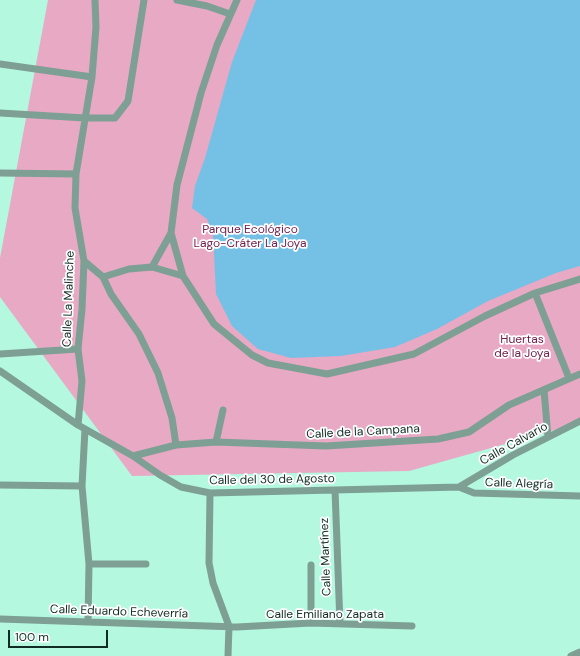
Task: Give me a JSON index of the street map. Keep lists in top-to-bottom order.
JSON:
{
  "streets": {
    "street": [
      "Calle La Malinche",
      "Calle de la Campana",
      "Calle Calvario",
      "Calle del 30 de Agosto",
      "Calle Alegría",
      "Calle Martínez",
      "Calle Eduardo Echeverría",
      "Calle Emiliano Zapata"
    ]
  },
  "crossings": [
    ["Calle La Malinche", "Calle del 30 de Agosto"],
    ["Calle de la Campana", "Calle del 30 de Agosto"],
    ["Calle Calvario", "Calle del 30 de Agosto"],
    ["Calle Calvario", "Calle Alegría"],
    ["Calle del 30 de Agosto", "Calle Alegría"],
    ["Calle del 30 de Agosto", "Calle Martínez"],
    ["Calle Martínez", "Calle Emiliano Zapata"],
    ["Calle Eduardo Echeverría", "Calle Emiliano Zapata"]
  ],
  "parks": ["Parque Ecológico Lago-Cráter La Joya", "Huertas de la Joya"],
  "scale_bar": "100 m"
}
